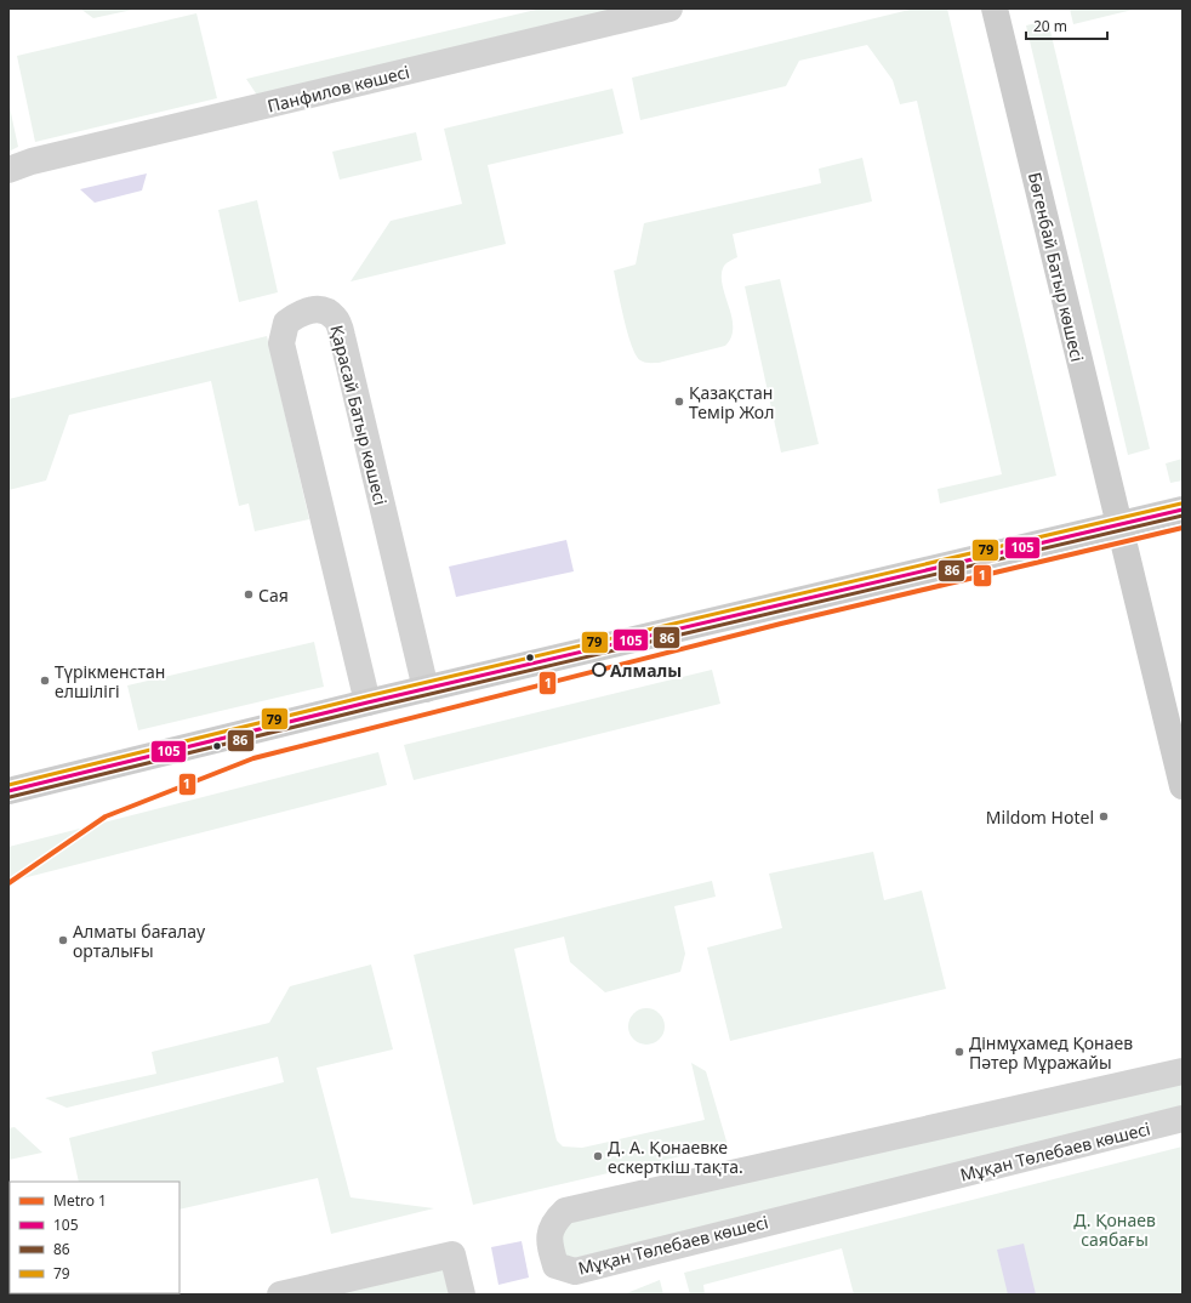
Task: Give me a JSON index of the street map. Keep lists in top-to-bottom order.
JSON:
{
  "streets": {
    "main road": ["Бөгенбай Батыр көшесі"],
    "street": ["Панфилов көшесі", "Қарасай Батыр көшесі", "Мұқан Төлебаев көшесі"]
  },
  "parks": ["Д. Қонаев саябағы"],
  "places": [
    "Қазақстан Темір Жол",
    "Сая",
    "Алмалы",
    "Түрікменстан елшілігі",
    "Mildom Hotel",
    "Алматы бағалау орталығы",
    "Дінмұхамед Қонаев Пәтер Мұражайы",
    "Д. А. Қонаевке ескерткіш тақта."
  ],
  "lines": [
    "transit line 79",
    "transit line 105",
    "transit line 86",
    "metro line 1"
  ],
  "legend": [
    "Metro 1",
    "105",
    "86",
    "79"
  ],
  "scale_bar": "20 m"
}
